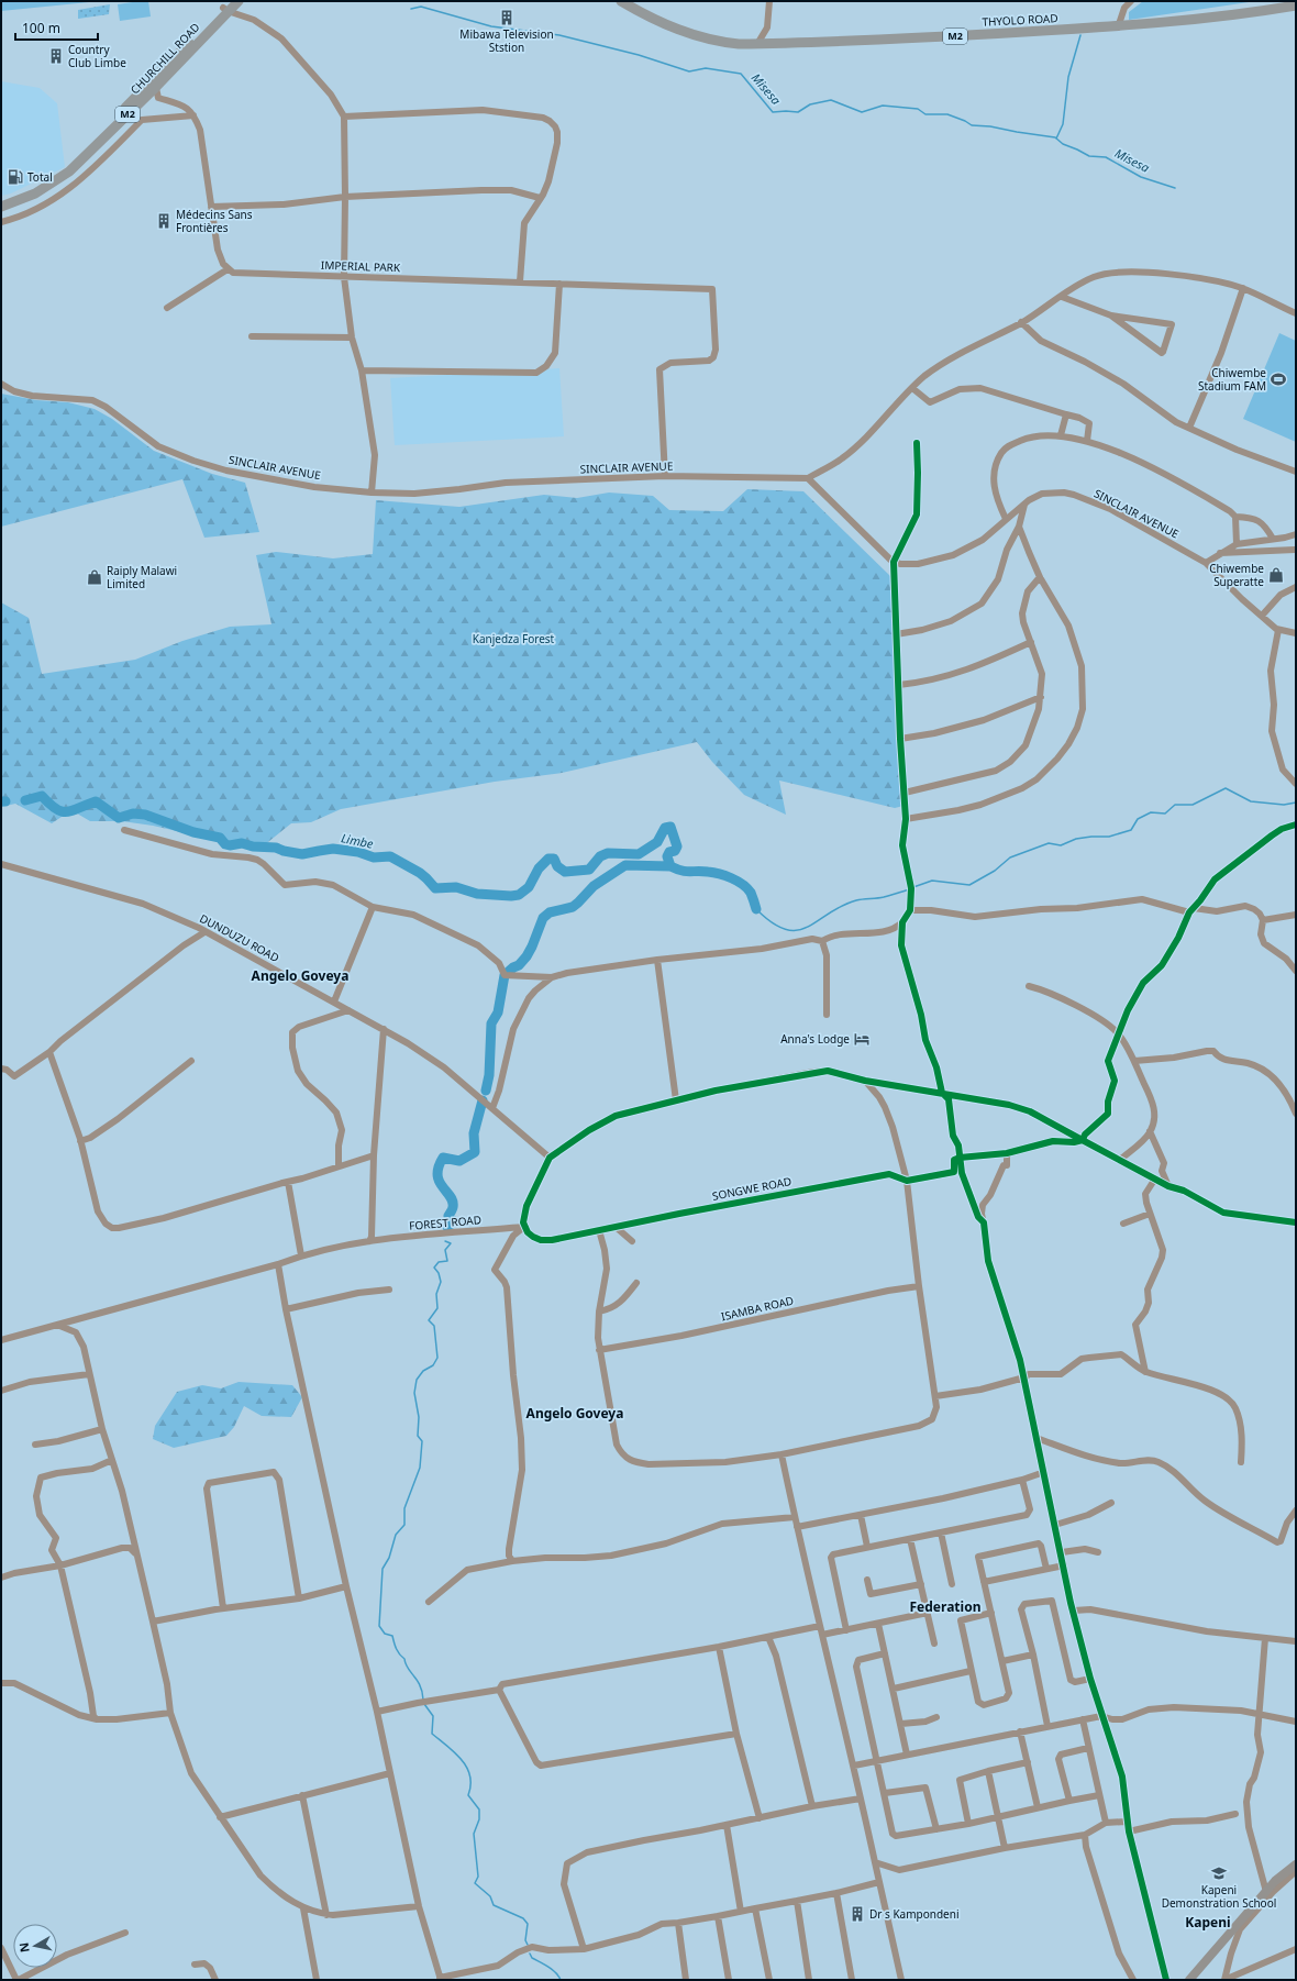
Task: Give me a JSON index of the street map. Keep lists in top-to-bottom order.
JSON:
{
  "streets": {
    "highway": ["THYOLO ROAD", "M2", "CHURCHILL ROAD"],
    "street": [
      "IMPERIAL PARK",
      "SINCLAIR AVENUE",
      "DUNDUZU ROAD",
      "SONGWE ROAD",
      "FOREST ROAD",
      "ISAMBA ROAD"
    ]
  },
  "crossings": [
    ["IMPERIAL PARK", "SINCLAIR AVENUE"],
    ["SONGWE ROAD", "FOREST ROAD"]
  ],
  "districts": [
    "Angelo Goveya",
    "Angelo Goveya",
    "Federation",
    "Kapeni"
  ],
  "water": ["Misesa", "Limbe"],
  "parks": ["Kanjedza Forest"],
  "places": {
    "building": [
      "Mibawa Television Ststion",
      "Country Club Limbe",
      "Médecins Sans Frontières",
      "Dr s Kampondeni"
    ],
    "fuel station": ["Total"],
    "sports": ["Chiwembe Stadium FAM"],
    "shop": ["Chiwembe Superatte", "Raiply Malawi Limited"],
    "hotel": ["Anna's Lodge"],
    "school or university": ["Kapeni Demonstration School"]
  },
  "scale_bar": "100 m",
  "north": "left"
}
